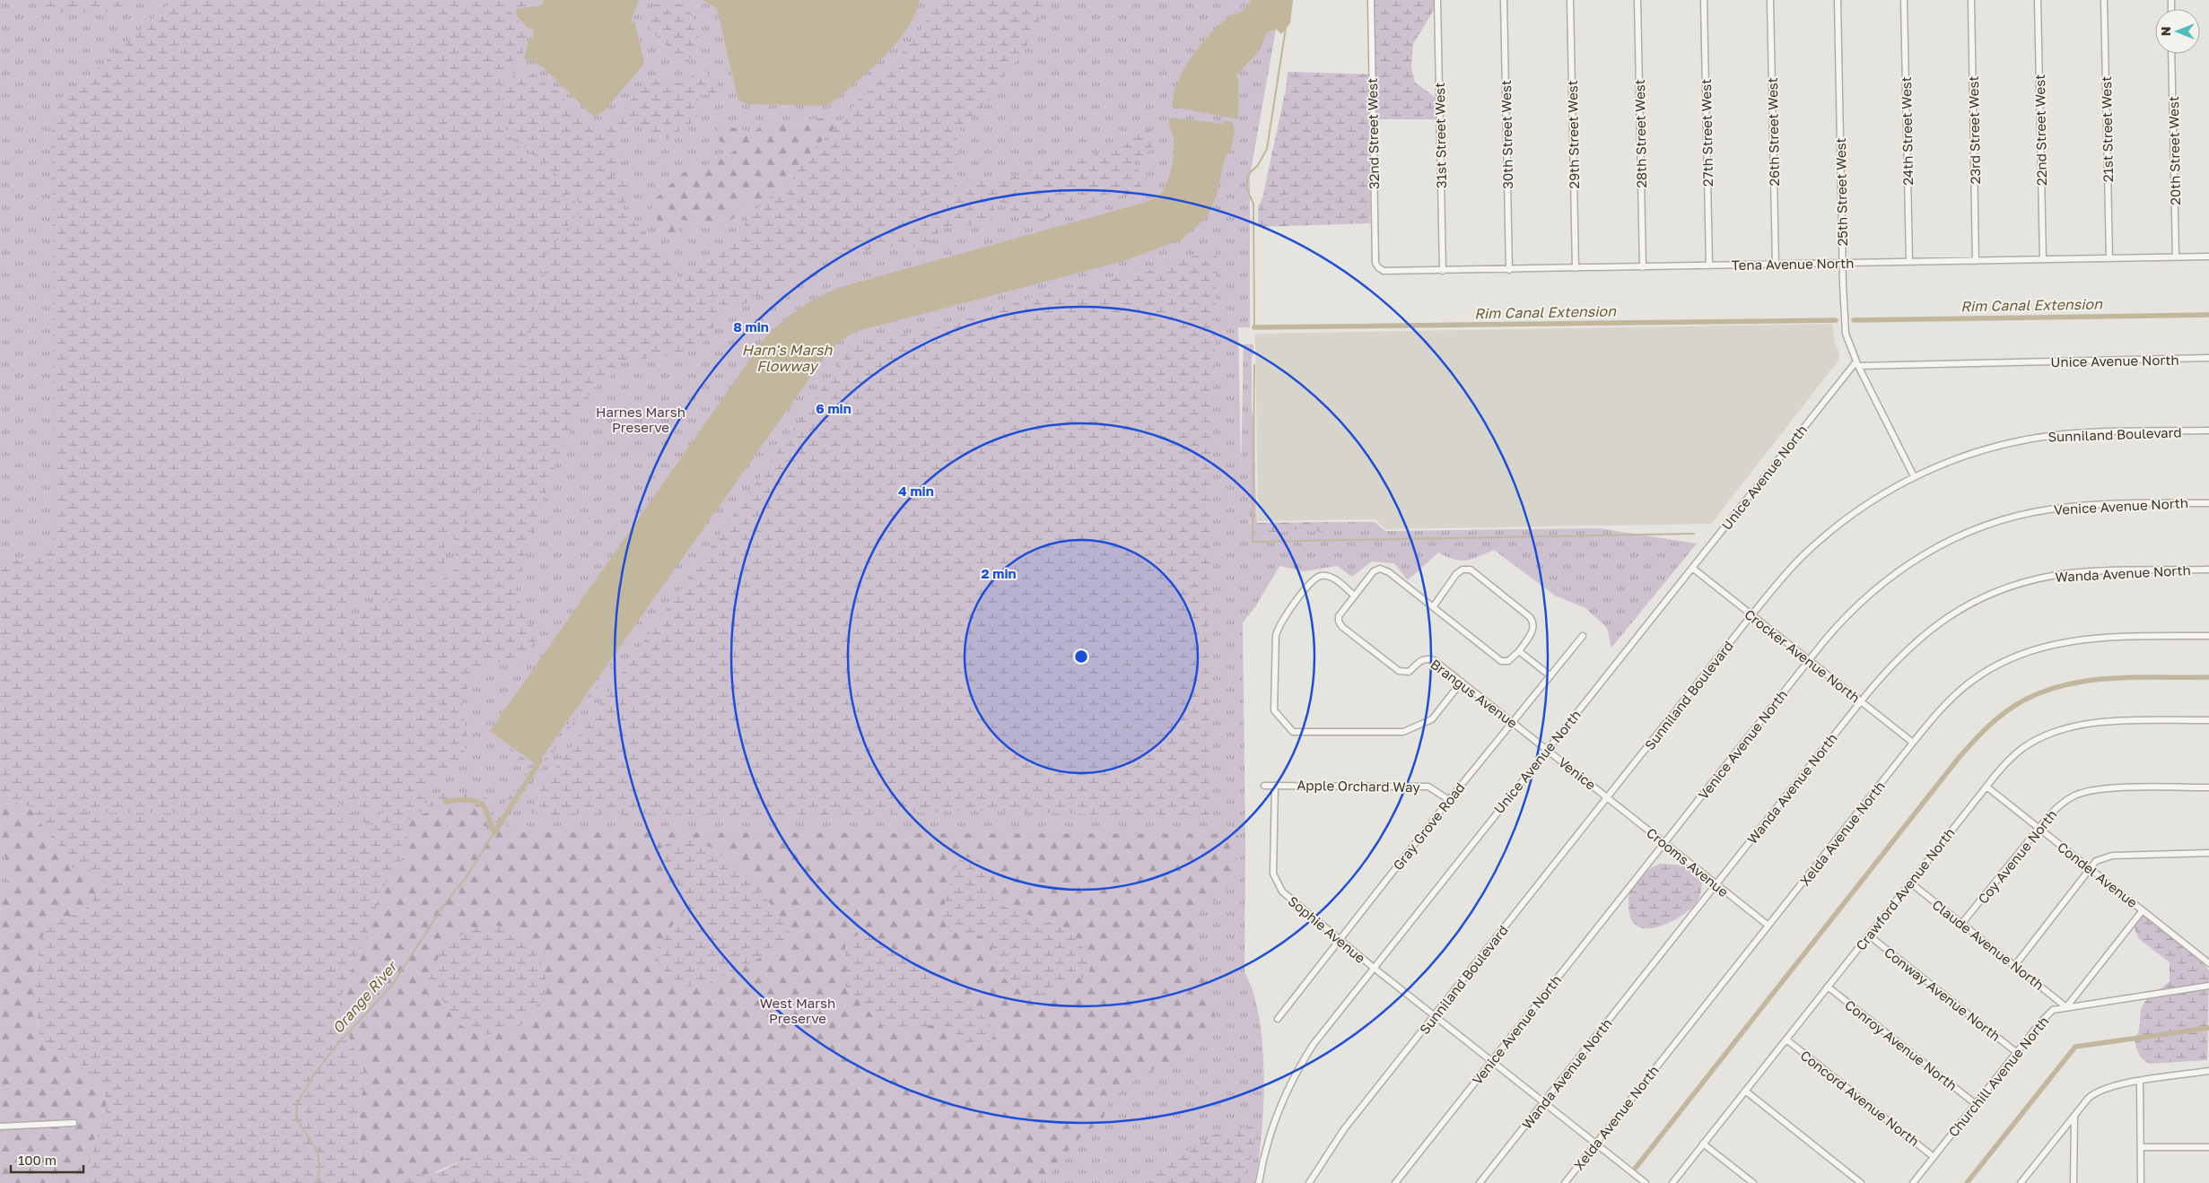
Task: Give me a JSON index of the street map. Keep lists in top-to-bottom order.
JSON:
{
  "streets": {
    "street": [
      "21st Street West",
      "23rd Street West",
      "22nd Street West",
      "24th Street West",
      "26th Street West",
      "27th Street West",
      "32nd Street West",
      "28th Street West",
      "30th Street West",
      "29th Street West",
      "31st Street West",
      "20th Street West",
      "25th Street West",
      "Tena Avenue North",
      "Unice Avenue North",
      "Sunniland Boulevard",
      "Venice Avenue North",
      "Wanda Avenue North",
      "Crocker Avenue North",
      "Brangus Avenue",
      "Venice",
      "Apple Orchard Way",
      "Gray Grove Road",
      "Xelda Avenue North",
      "Coy Avenue North",
      "Crooms Avenue",
      "Condel Avenue",
      "Crawford Avenue North",
      "Sophie Avenue",
      "Claude Avenue North",
      "Conway Avenue North",
      "Conroy Avenue North",
      "Churchill Avenue North",
      "Concord Avenue North"
    ]
  },
  "crossings": [
    ["21st Street West", "Tena Avenue North"],
    ["23rd Street West", "Tena Avenue North"],
    ["22nd Street West", "Tena Avenue North"],
    ["24th Street West", "Tena Avenue North"],
    ["26th Street West", "Tena Avenue North"],
    ["27th Street West", "Tena Avenue North"],
    ["32nd Street West", "Tena Avenue North"],
    ["28th Street West", "Tena Avenue North"],
    ["30th Street West", "Tena Avenue North"],
    ["29th Street West", "Tena Avenue North"],
    ["31st Street West", "Tena Avenue North"],
    ["20th Street West", "Tena Avenue North"],
    ["25th Street West", "Tena Avenue North"],
    ["25th Street West", "Unice Avenue North"],
    ["25th Street West", "Sunniland Boulevard"],
    ["Unice Avenue North", "Crocker Avenue North"],
    ["Unice Avenue North", "Brangus Avenue"],
    ["Unice Avenue North", "Venice"],
    ["Unice Avenue North", "Sophie Avenue"],
    ["Sunniland Boulevard", "Crocker Avenue North"],
    ["Sunniland Boulevard", "Venice"],
    ["Sunniland Boulevard", "Crooms Avenue"],
    ["Sunniland Boulevard", "Sophie Avenue"],
    ["Venice Avenue North", "Crocker Avenue North"],
    ["Venice Avenue North", "Crooms Avenue"],
    ["Venice Avenue North", "Sophie Avenue"],
    ["Wanda Avenue North", "Crocker Avenue North"],
    ["Wanda Avenue North", "Crooms Avenue"],
    ["Wanda Avenue North", "Sophie Avenue"],
    ["Crocker Avenue North", "Xelda Avenue North"],
    ["Brangus Avenue", "Venice"],
    ["Brangus Avenue", "Gray Grove Road"],
    ["Venice", "Crooms Avenue"],
    ["Apple Orchard Way", "Gray Grove Road"],
    ["Apple Orchard Way", "Sophie Avenue"],
    ["Gray Grove Road", "Sophie Avenue"],
    ["Xelda Avenue North", "Crooms Avenue"],
    ["Xelda Avenue North", "Sophie Avenue"],
    ["Coy Avenue North", "Condel Avenue"],
    ["Coy Avenue North", "Claude Avenue North"],
    ["Condel Avenue", "Crawford Avenue North"],
    ["Crawford Avenue North", "Claude Avenue North"],
    ["Crawford Avenue North", "Conway Avenue North"],
    ["Crawford Avenue North", "Conroy Avenue North"],
    ["Crawford Avenue North", "Concord Avenue North"],
    ["Claude Avenue North", "Churchill Avenue North"],
    ["Conway Avenue North", "Churchill Avenue North"],
    ["Conroy Avenue North", "Churchill Avenue North"],
    ["Churchill Avenue North", "Concord Avenue North"]
  ],
  "water": ["Rim Canal Extension", "Harn's Marsh Flowway", "Orange River"],
  "parks": ["Harnes Marsh Preserve", "West Marsh Preserve"],
  "scale_bar": "100 m",
  "north": "left",
  "rings": [
    "8 min",
    "6 min",
    "4 min",
    "2 min"
  ]
}
